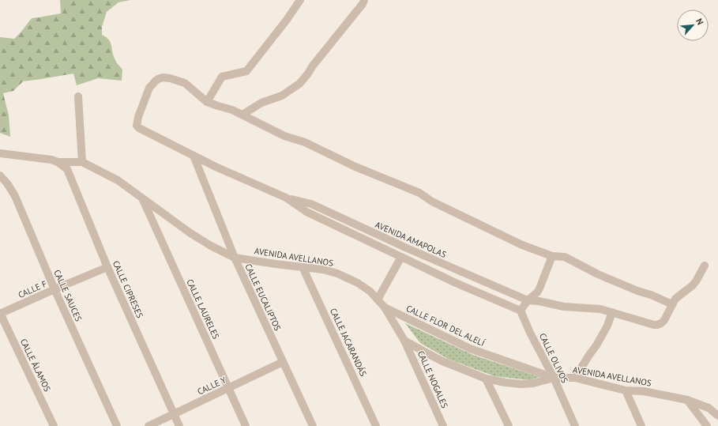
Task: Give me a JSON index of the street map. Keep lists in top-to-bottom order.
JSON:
{
  "streets": {
    "street": [
      "AVENIDA AMAPOLAS",
      "AVENIDA AVELLANOS",
      "CALLE F",
      "CALLE CIPRESES",
      "CALLE SAUCES",
      "CALLE EUCALIPTOS",
      "CALLE LAURELES",
      "CALLE FLOR DEL ALELÍ",
      "CALLE JACARANDÁS",
      "CALLE OLIVOS",
      "CALLE ÁLAMOS",
      "CALLE NOGALES",
      "CALLE Y"
    ]
  },
  "crossings": [
    ["AVENIDA AMAPOLAS", "CALLE EUCALIPTOS"],
    ["AVENIDA AMAPOLAS", "CALLE OLIVOS"],
    ["AVENIDA AVELLANOS", "CALLE CIPRESES"],
    ["AVENIDA AVELLANOS", "CALLE EUCALIPTOS"],
    ["AVENIDA AVELLANOS", "CALLE LAURELES"],
    ["AVENIDA AVELLANOS", "CALLE FLOR DEL ALELÍ"],
    ["AVENIDA AVELLANOS", "CALLE JACARANDÁS"],
    ["AVENIDA AVELLANOS", "CALLE OLIVOS"],
    ["AVENIDA AVELLANOS", "CALLE NOGALES"],
    ["CALLE F", "CALLE CIPRESES"],
    ["CALLE F", "CALLE SAUCES"],
    ["CALLE F", "CALLE ÁLAMOS"],
    ["CALLE CIPRESES", "CALLE Y"],
    ["CALLE EUCALIPTOS", "CALLE Y"],
    ["CALLE LAURELES", "CALLE Y"],
    ["CALLE FLOR DEL ALELÍ", "CALLE OLIVOS"]
  ],
  "north": "top right"
}
